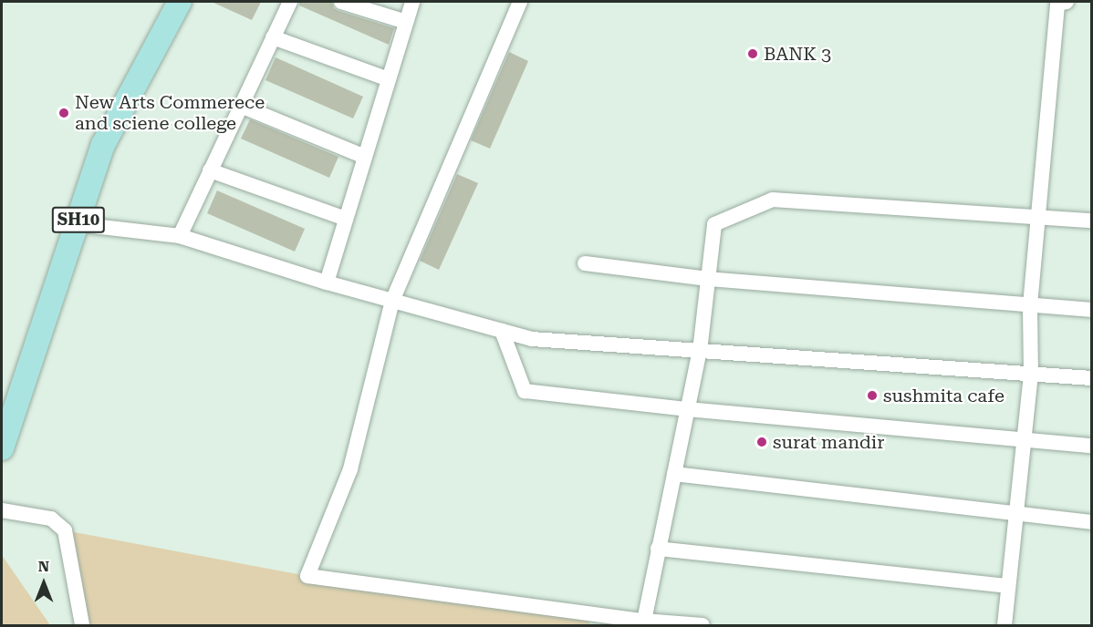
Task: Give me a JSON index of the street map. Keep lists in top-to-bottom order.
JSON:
{
  "streets": {
    "main road": ["SH10"]
  },
  "places": [
    "BANK 3",
    "New Arts Commerece and sciene college",
    "sushmita cafe",
    "surat mandir"
  ],
  "north": "top"
}
